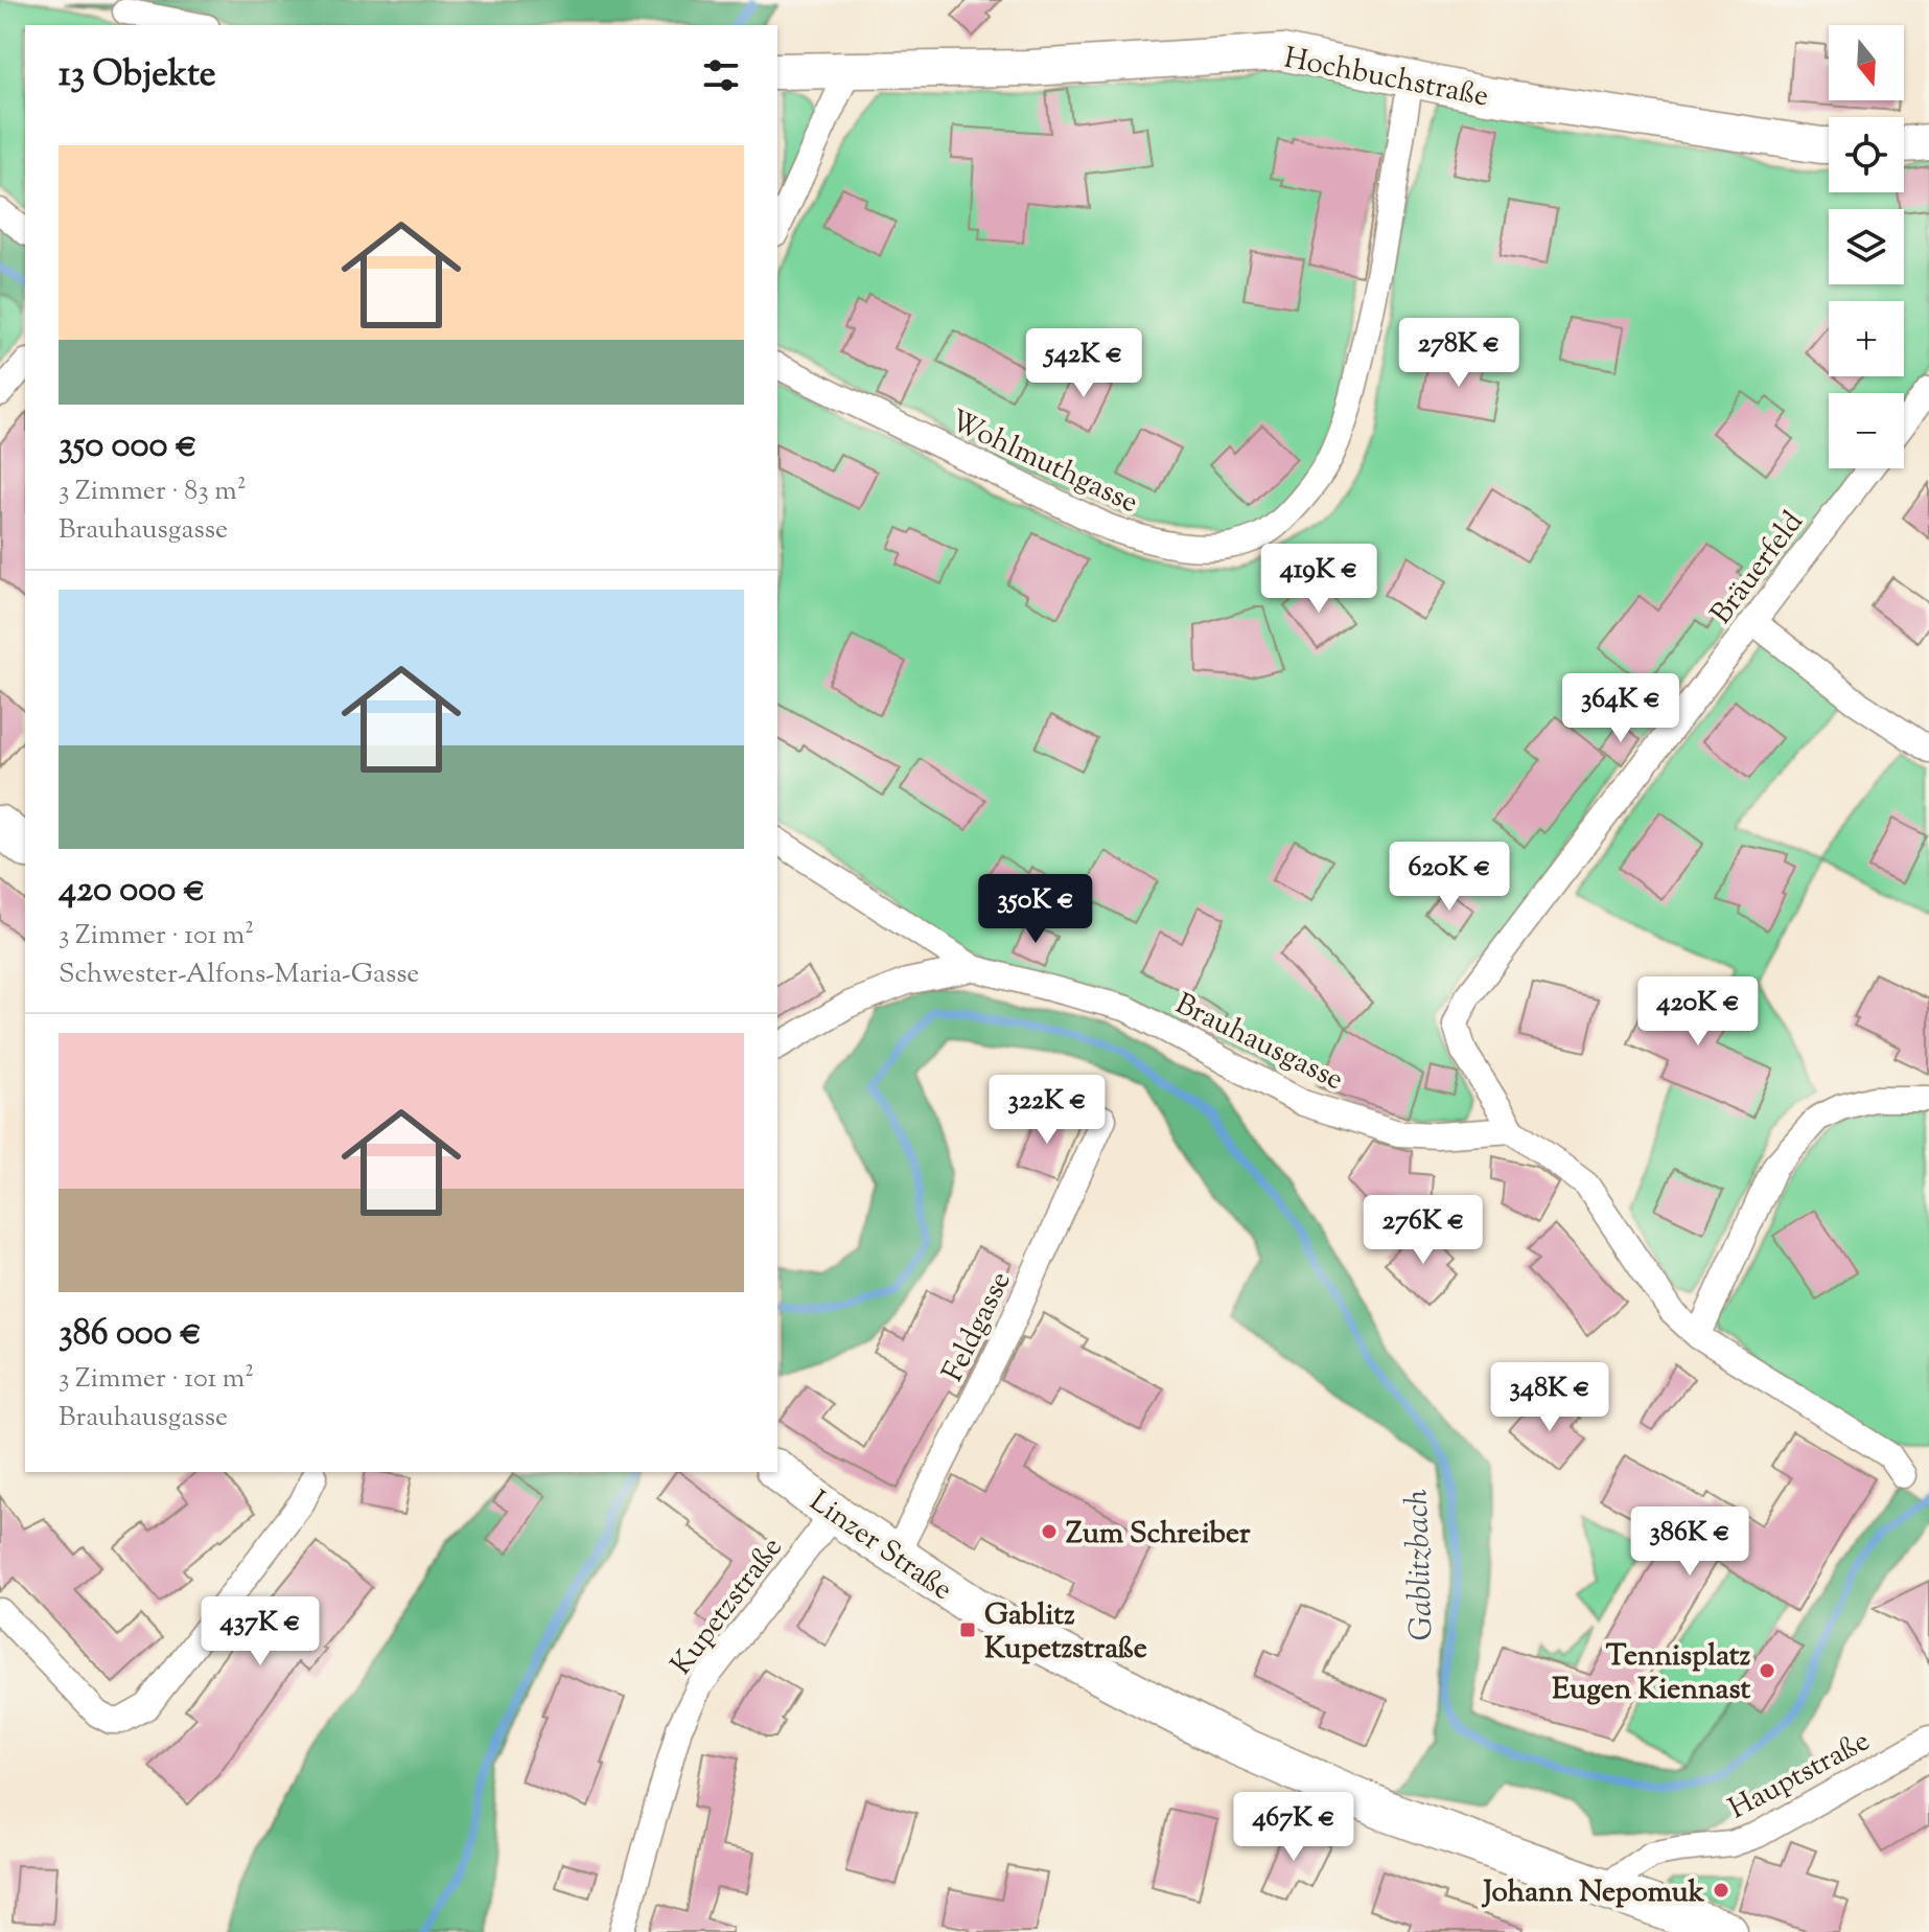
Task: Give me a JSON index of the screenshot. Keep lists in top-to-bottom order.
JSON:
{
  "streets": {
    "main road": ["Linzer Straße"],
    "street": [
      "Hochbuchstraße",
      "Wohlmuthgasse",
      "Bräuerfeld",
      "Brauhausgasse",
      "Feldgasse",
      "Kupetzstraße",
      "Hauptstraße"
    ]
  },
  "crossings": [
    ["Hochbuchstraße", "Wohlmuthgasse"],
    ["Bräuerfeld", "Brauhausgasse"],
    ["Feldgasse", "Linzer Straße"],
    ["Linzer Straße", "Kupetzstraße"],
    ["Linzer Straße", "Hauptstraße"]
  ],
  "water": ["Gablitzbach"],
  "places": {
    "other": ["Zum Schreiber", "Tennisplatz Eugen Kiennast", "Johann Nepomuk"],
    "transit": ["Gablitz Kupetzstraße"]
  },
  "north": "bottom",
  "page": {
    "map_buttons": ["+", "−"],
    "heading": "13 Objekte",
    "list": [
      {
        "name": "350 000 €",
        "note": "3 Zimmer · 83 m² · Brauhausgasse"
      },
      {
        "name": "420 000 €",
        "note": "3 Zimmer · 101 m² · Schwester-Alfons-Maria-Gasse"
      },
      {
        "name": "386 000 €",
        "note": "3 Zimmer · 101 m² · Brauhausgasse"
      }
    ],
    "price": [
      "278K €",
      "542K €",
      "419K €",
      "364K €",
      "620K €",
      "350K €",
      "420K €",
      "322K €",
      "276K €",
      "348K €",
      "386K €",
      "437K €",
      "467K €"
    ]
  }
}
